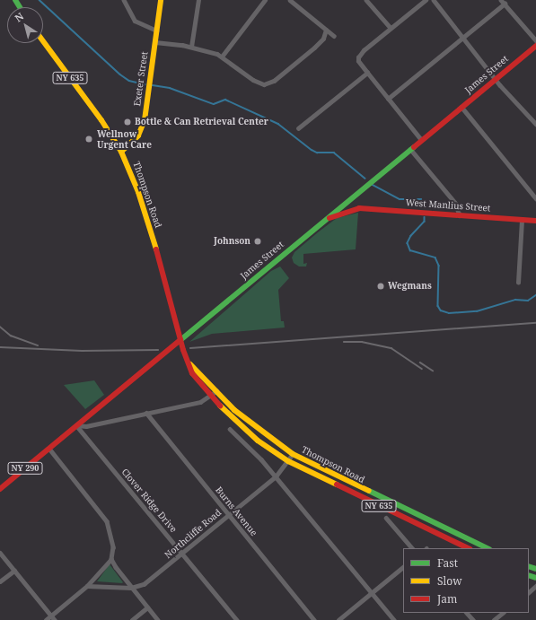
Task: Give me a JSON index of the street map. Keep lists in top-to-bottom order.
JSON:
{
  "streets": {
    "main road": [
      "James Street",
      "NY 635",
      "Exeter Street",
      "Thompson Road",
      "West Manlius Street",
      "NY 290"
    ],
    "street": ["Clover Ridge Drive", "Burns Avenue", "Northcliffe Road"]
  },
  "crossings": [
    ["James Street", "Thompson Road"],
    ["James Street", "West Manlius Street"],
    ["James Street", "Clover Ridge Drive"],
    ["Exeter Street", "Thompson Road"],
    ["Thompson Road", "Northcliffe Road"],
    ["Clover Ridge Drive", "Northcliffe Road"],
    ["Burns Avenue", "Northcliffe Road"]
  ],
  "places": [
    "Bottle & Can Retrieval Center",
    "Wellnow Urgent Care",
    "Johnson",
    "Wegmans"
  ],
  "legend": ["Fast", "Slow", "Jam"],
  "north": "top left"
}
